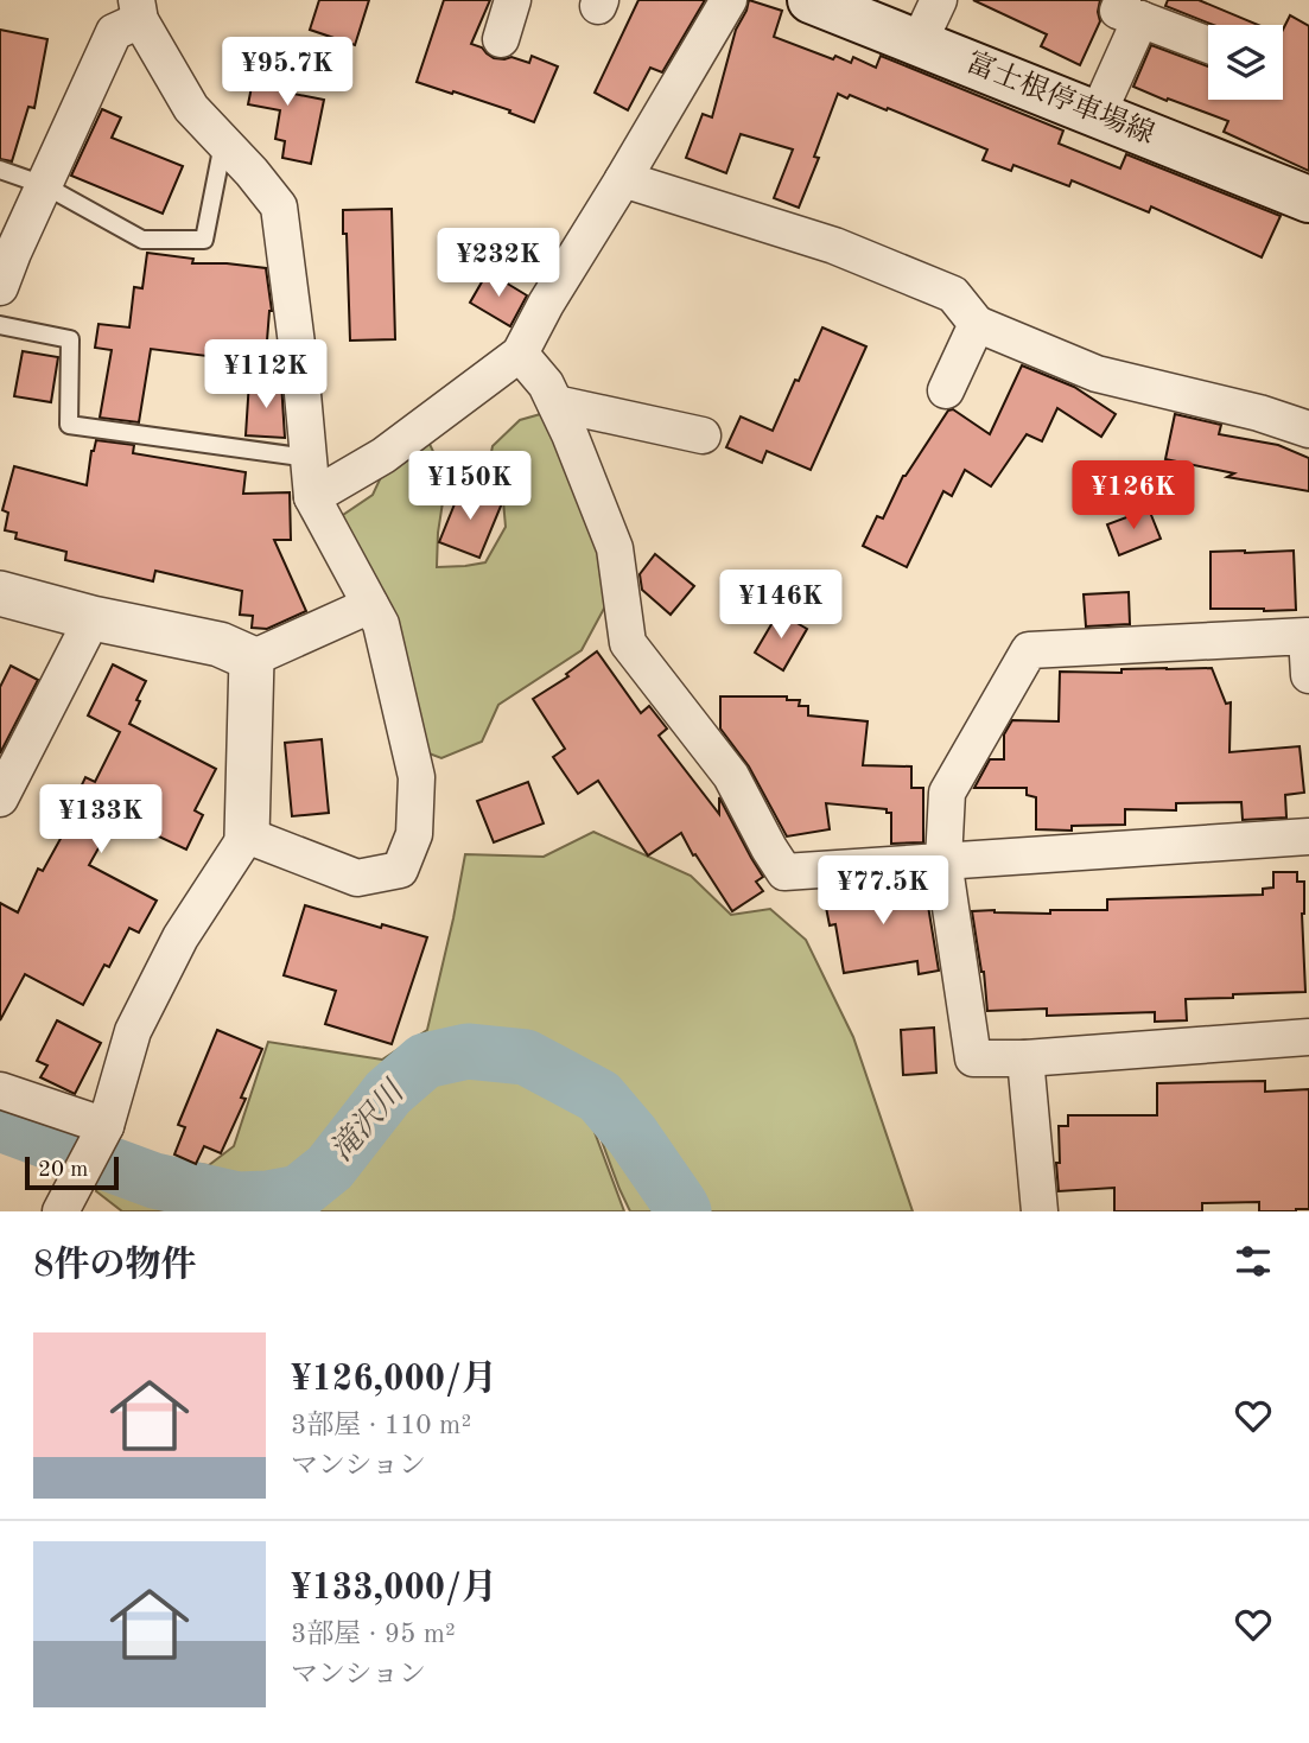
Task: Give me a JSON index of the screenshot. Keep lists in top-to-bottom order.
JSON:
{
  "streets": {
    "main road": ["富士根停車場線"]
  },
  "water": ["滝沢川"],
  "scale_bar": "20 m",
  "page": {
    "price": [
      "¥95.7K",
      "¥232K",
      "¥112K",
      "¥150K",
      "¥126K",
      "¥146K",
      "¥133K",
      "¥77.5K"
    ],
    "scale": "20 m",
    "heading": "8件の物件",
    "list": [
      {
        "name": "¥126,000/月",
        "note": "3部屋 · 110 m² · マンション"
      },
      {
        "name": "¥133,000/月",
        "note": "3部屋 · 95 m² · マンション"
      }
    ]
  }
}
